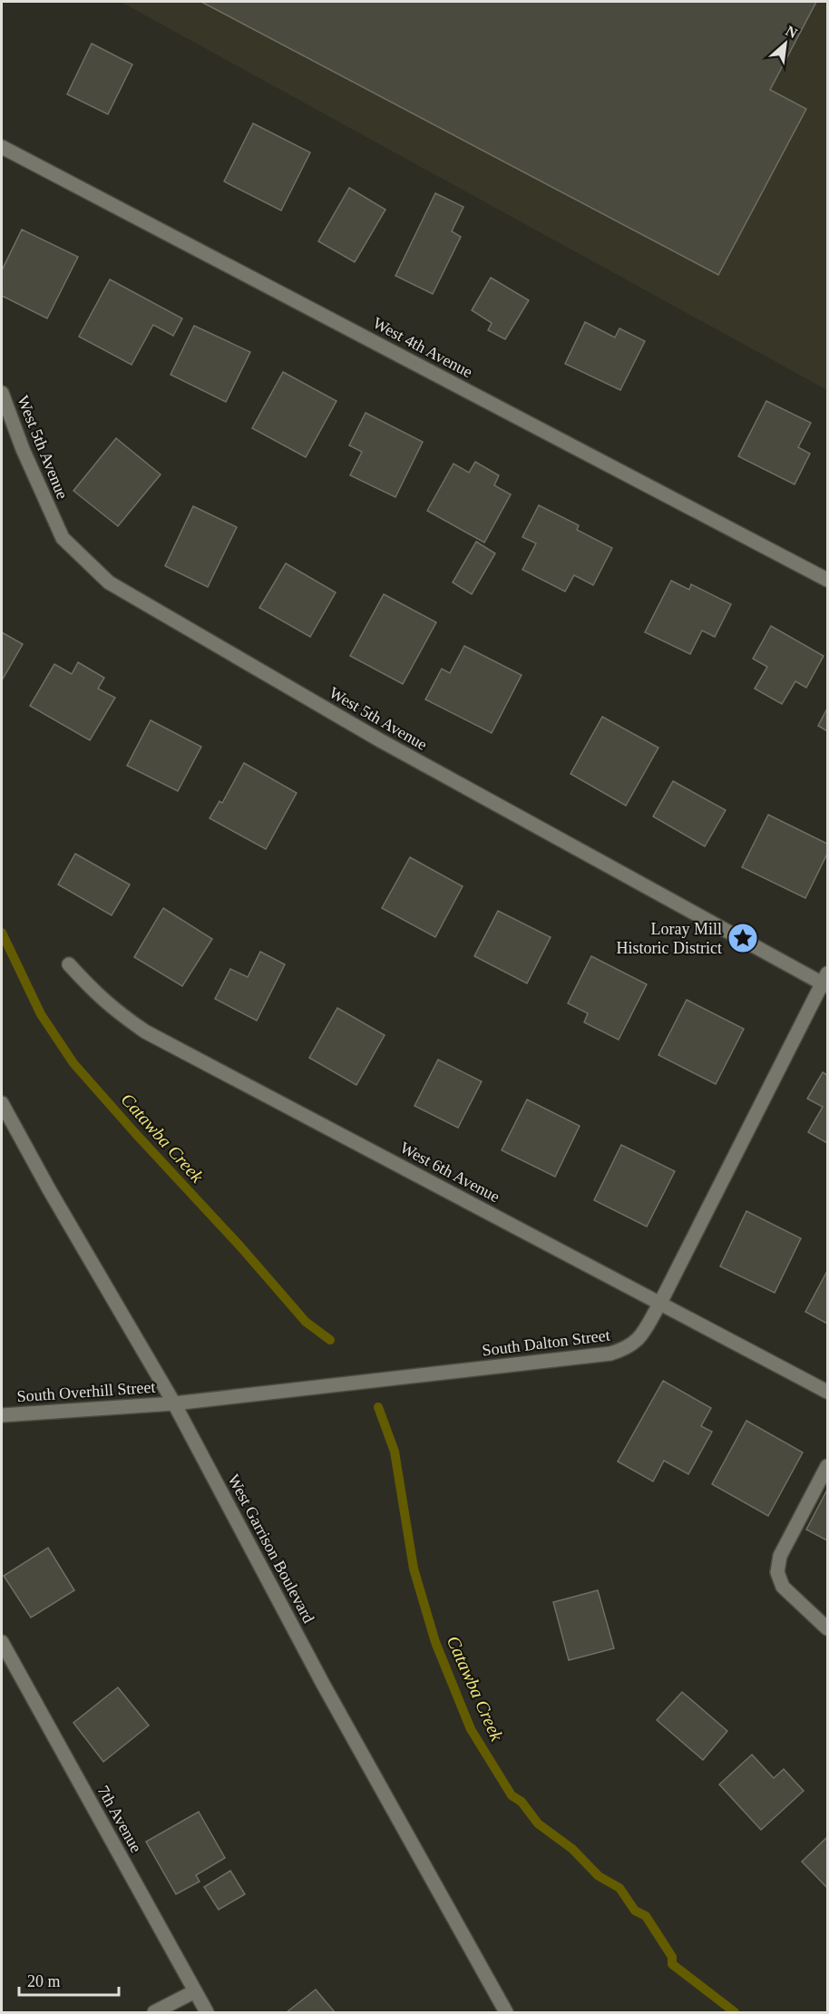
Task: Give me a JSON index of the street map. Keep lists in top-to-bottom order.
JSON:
{
  "streets": {
    "street": [
      "West 4th Avenue",
      "West 5th Avenue",
      "West 6th Avenue",
      "South Dalton Street",
      "South Overhill Street",
      "West Garrison Boulevard",
      "7th Avenue"
    ]
  },
  "crossings": [
    ["West 5th Avenue", "South Dalton Street"],
    ["West 6th Avenue", "South Dalton Street"],
    ["South Dalton Street", "South Overhill Street"],
    ["South Dalton Street", "West Garrison Boulevard"],
    ["South Overhill Street", "West Garrison Boulevard"]
  ],
  "water": ["Catawba Creek"],
  "places": {
    "place": ["Loray Mill Historic District"]
  },
  "scale_bar": "20 m",
  "north": "top right"
}
